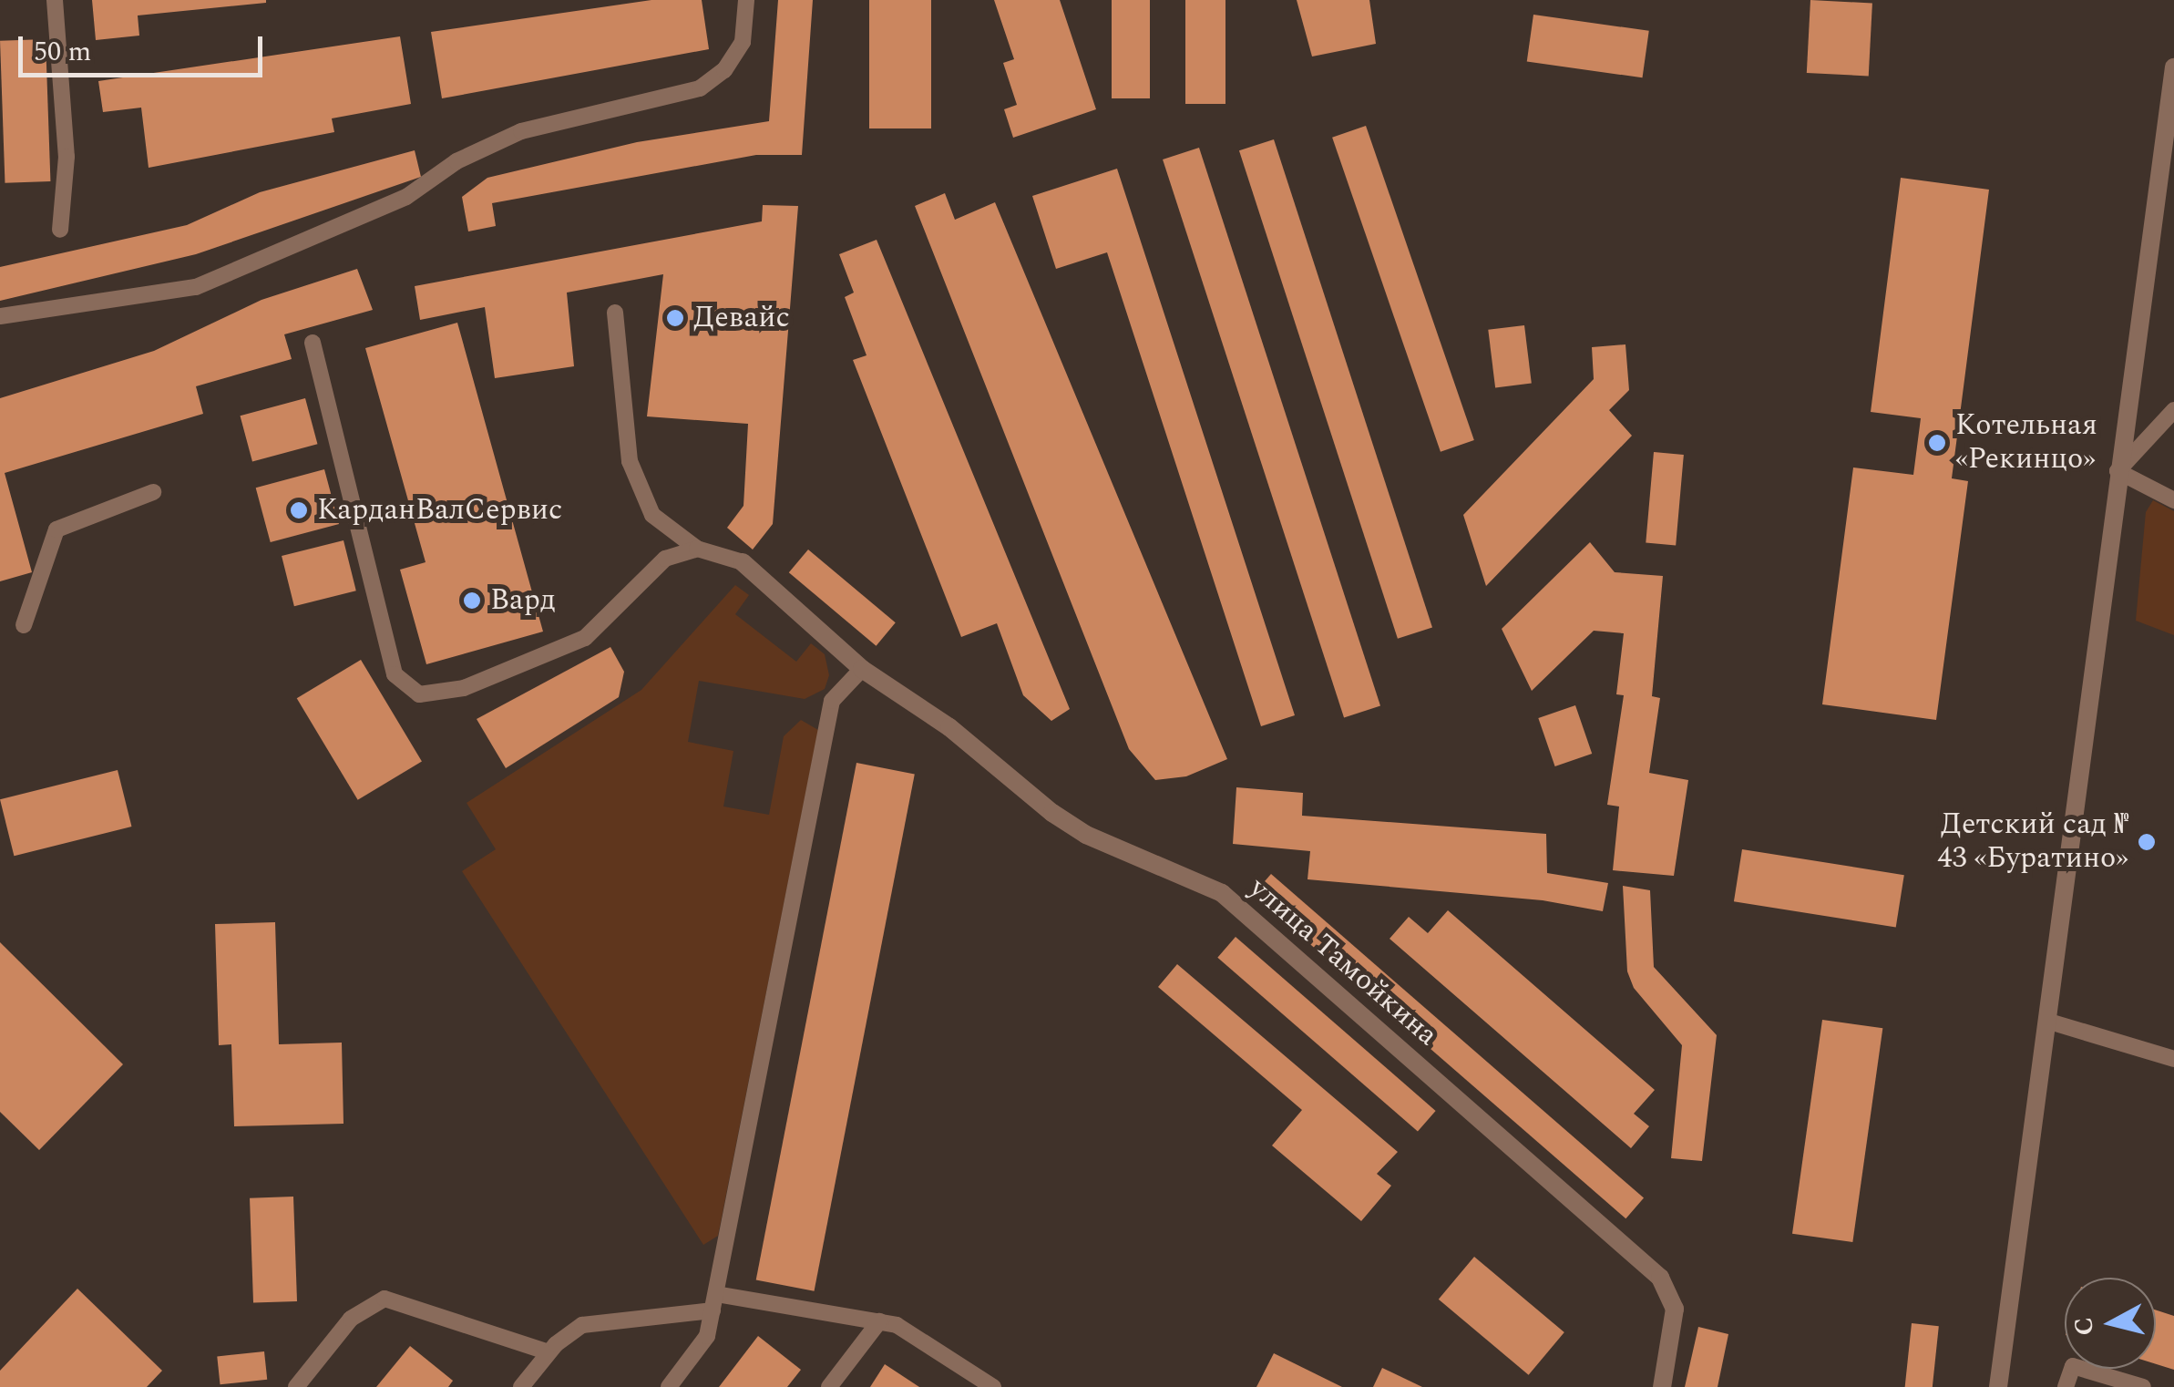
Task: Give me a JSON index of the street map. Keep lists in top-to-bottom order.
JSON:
{
  "streets": {
    "street": ["улица Тамойкина"]
  },
  "places": [
    "Девайс",
    "Котельная «Рекинцо»",
    "КарданВалСервис",
    "Вард",
    "Детский сад № 43 «Буратино»"
  ],
  "scale_bar": "50 m",
  "north": "left"
}
